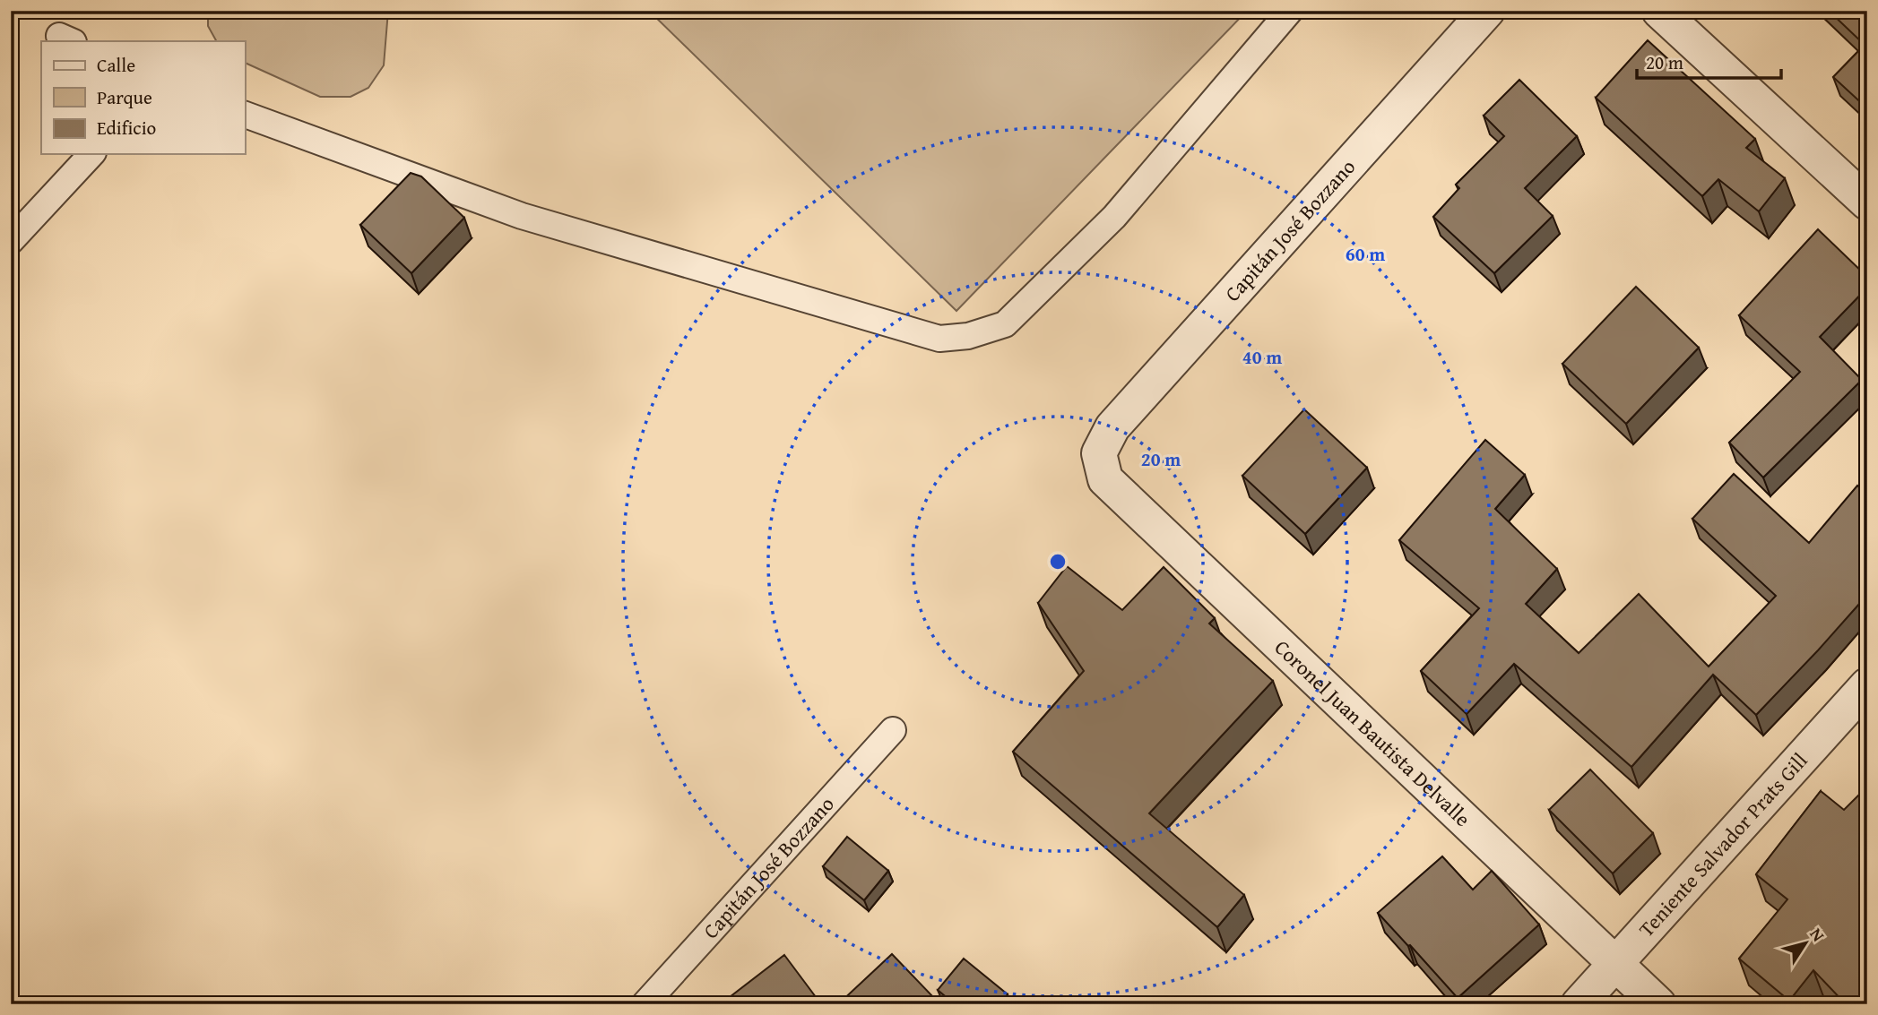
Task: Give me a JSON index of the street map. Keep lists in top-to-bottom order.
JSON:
{
  "streets": {
    "street": ["Capitán José Bozzano", "Coronel Juan Bautista Delvalle", "Teniente Salvador Prats Gill"]
  },
  "crossings": [
    ["Capitán José Bozzano", "Coronel Juan Bautista Delvalle"],
    ["Coronel Juan Bautista Delvalle", "Teniente Salvador Prats Gill"]
  ],
  "legend": ["Calle", "Parque", "Edificio"],
  "scale_bar": "20 m",
  "north": "top right",
  "rings": ["60 m", "40 m", "20 m"]
}
